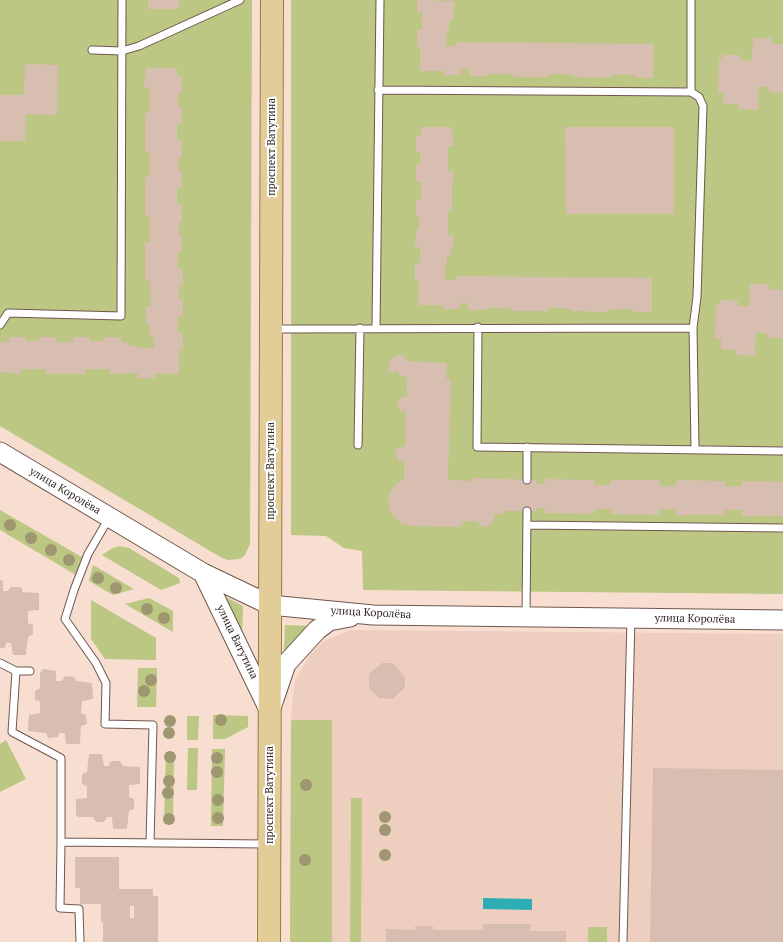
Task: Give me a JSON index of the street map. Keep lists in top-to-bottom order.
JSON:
{
  "streets": {
    "main road": ["проспект Ватутина"],
    "street": ["улица Королёва", "улица Ватутина"]
  },
  "crossings": [
    ["проспект Ватутина", "улица Королёва"],
    ["проспект Ватутина", "улица Ватутина"],
    ["улица Королёва", "улица Ватутина"]
  ]
}
